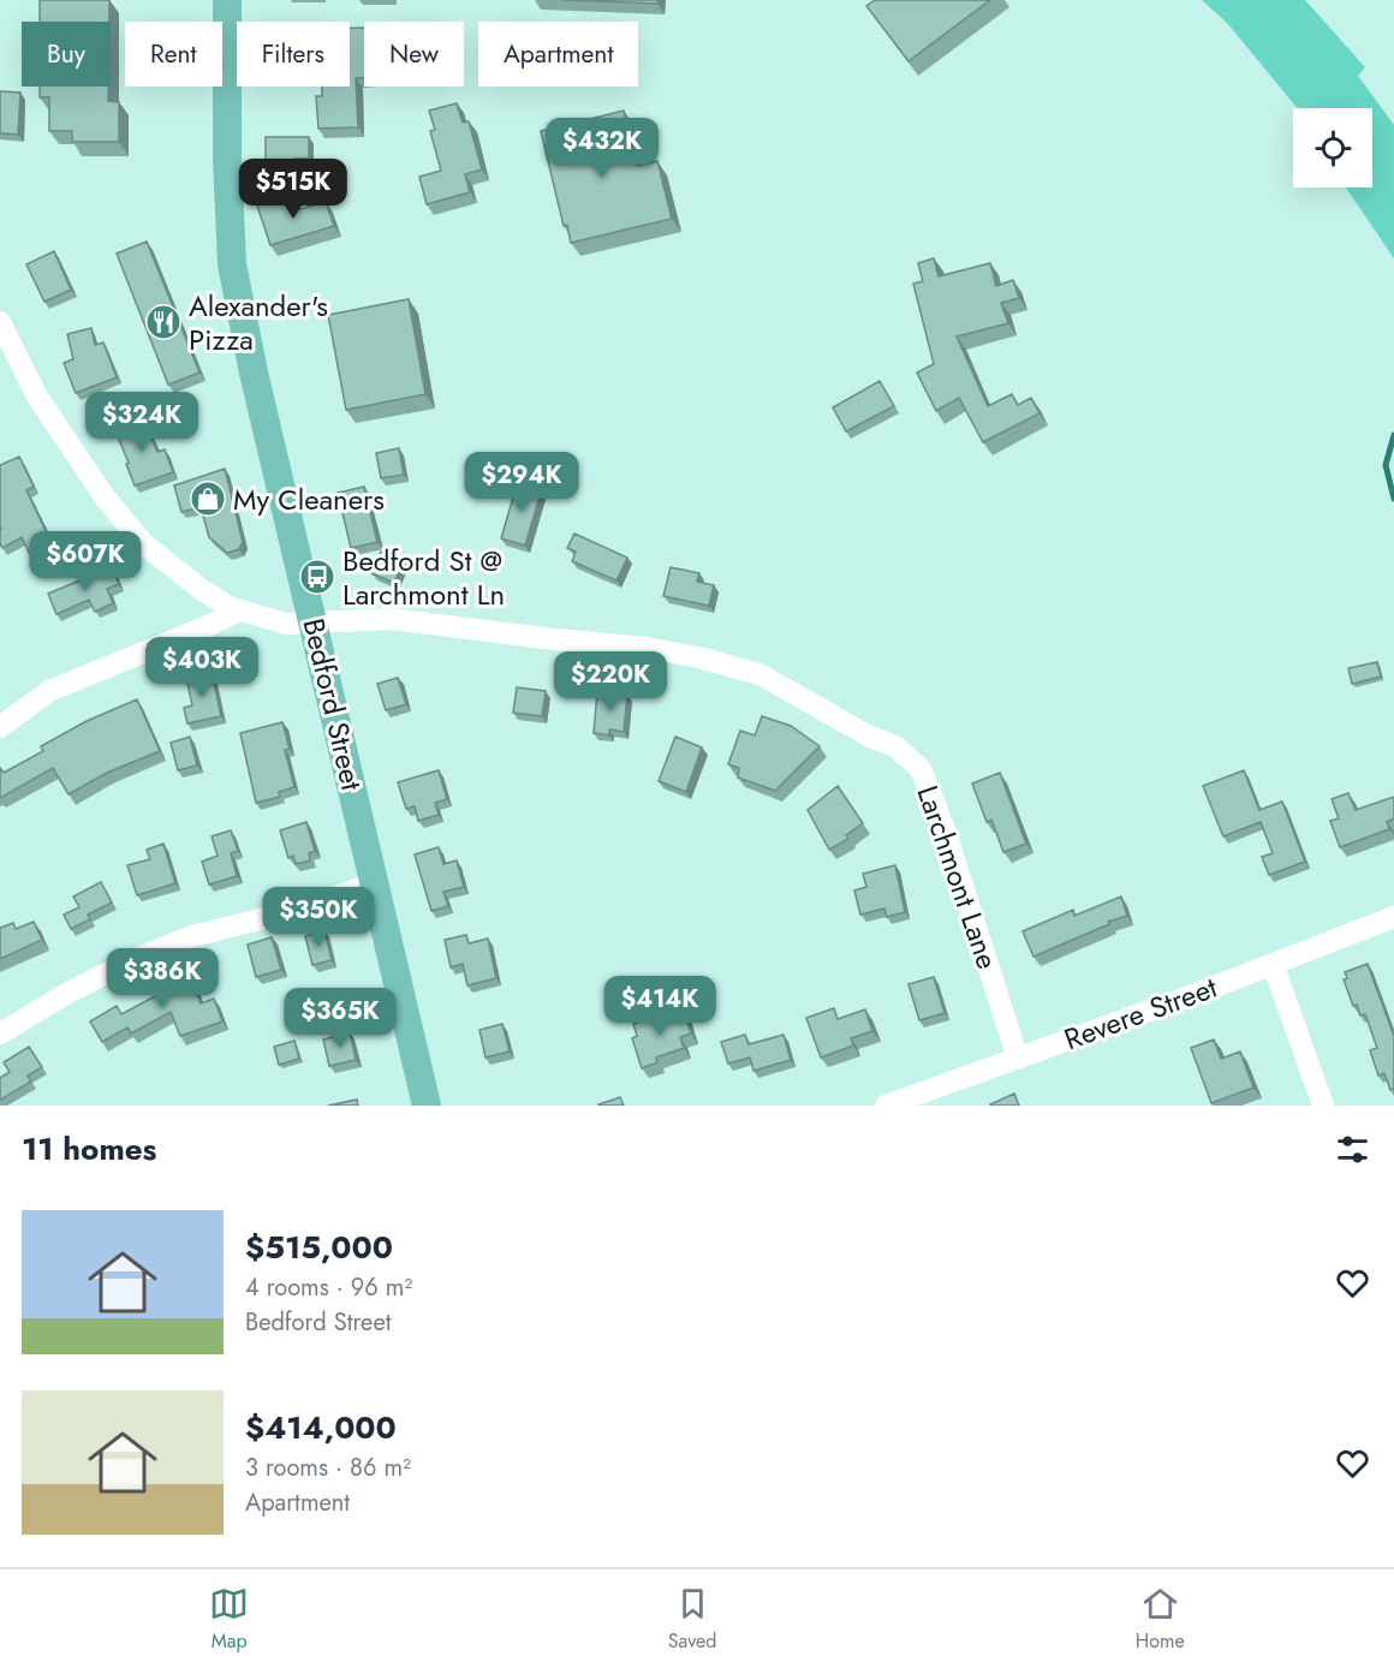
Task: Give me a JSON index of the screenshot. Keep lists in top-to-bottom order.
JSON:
{
  "streets": {
    "main road": ["Bedford Street"],
    "street": ["Larchmont Lane", "Revere Street"]
  },
  "crossings": [
    ["Bedford Street", "Larchmont Lane"],
    ["Larchmont Lane", "Revere Street"]
  ],
  "places": {
    "restaurant": ["Alexander's Pizza"],
    "shop": ["My Cleaners"],
    "bus stop": ["Bedford St @ Larchmont Ln"]
  },
  "page": {
    "chip": [
      "Buy",
      "Rent",
      "Filters",
      "New",
      "Apartment"
    ],
    "price": [
      "$432K",
      "$515K",
      "$324K",
      "$294K",
      "$607K",
      "$403K",
      "$220K",
      "$350K",
      "$386K",
      "$414K",
      "$365K"
    ],
    "heading": "11 homes",
    "list": [
      {
        "name": "$515,000",
        "note": "4 rooms · 96 m² · Bedford Street"
      },
      {
        "name": "$414,000",
        "note": "3 rooms · 86 m² · Apartment"
      }
    ],
    "tabs": ["Map", "Saved", "Home"]
  }
}
